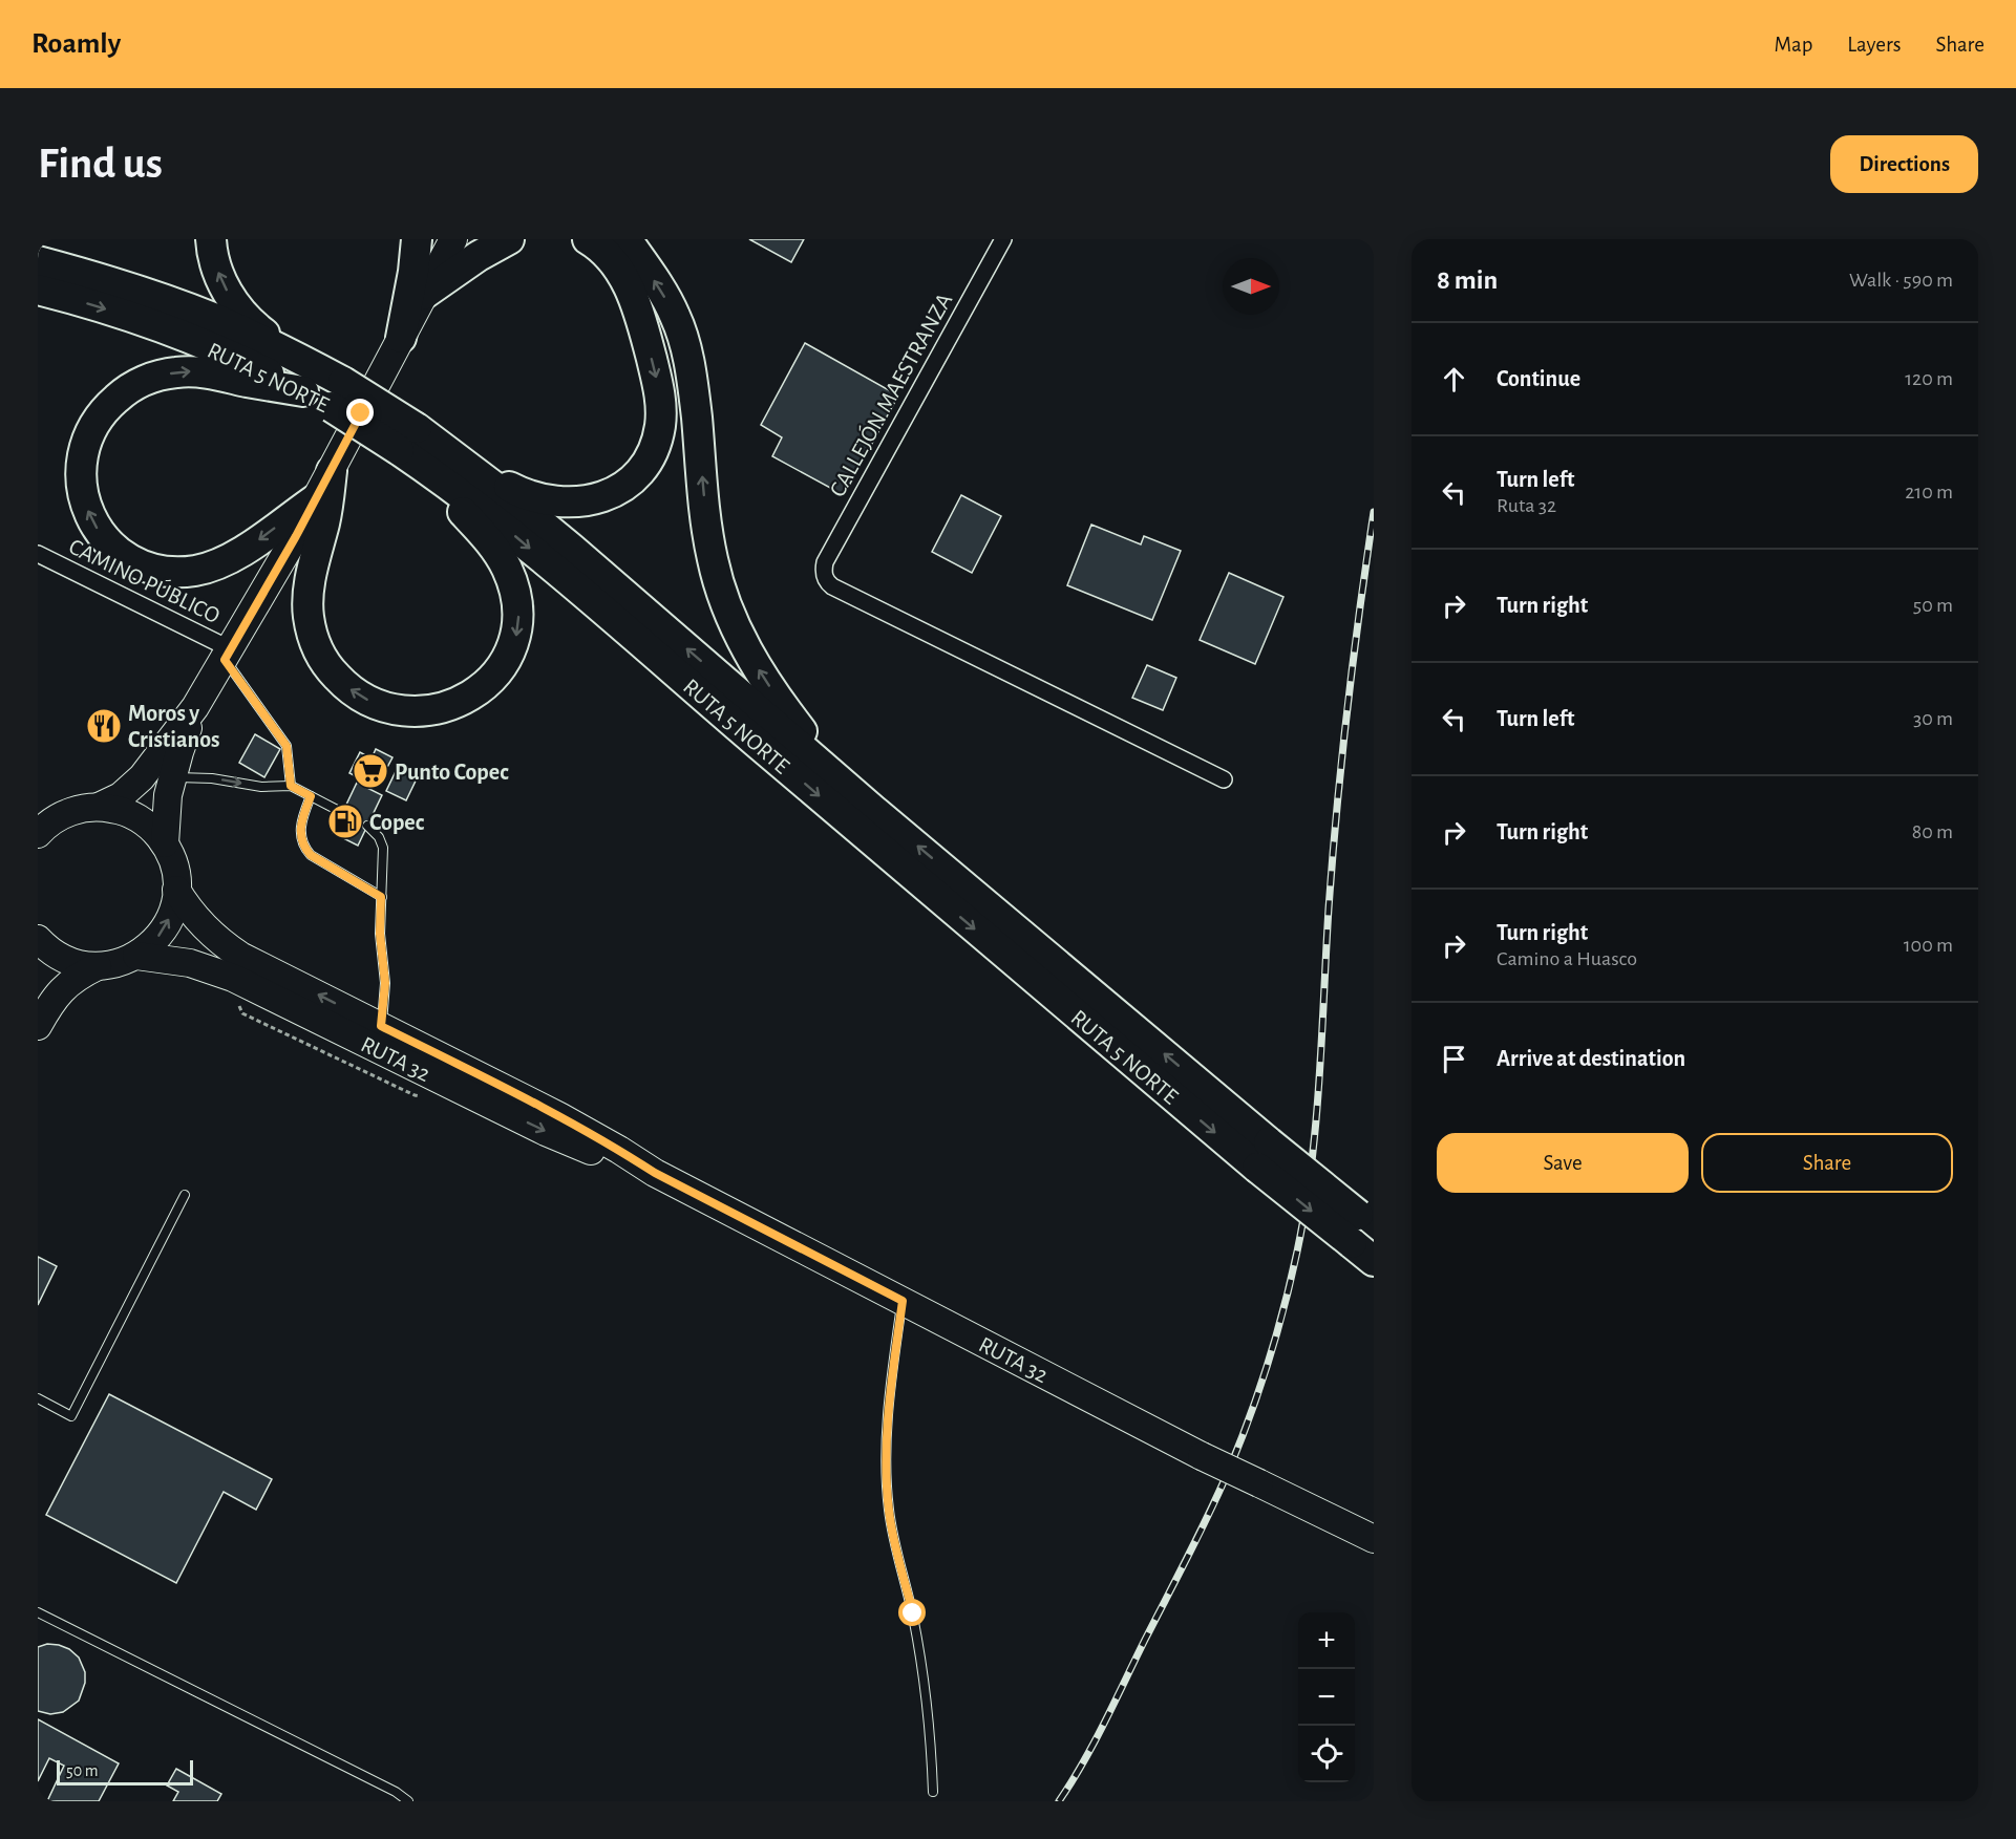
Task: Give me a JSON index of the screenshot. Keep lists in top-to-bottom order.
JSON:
{
  "streets": {
    "highway": ["RUTA 5 NORTE"],
    "main road": ["RUTA 32"],
    "street": ["CALLEJÓN MAESTRANZA", "CAMINO PÚBLICO"]
  },
  "places": {
    "restaurant": ["Moros y Cristianos"],
    "supermarket": ["Punto Copec"],
    "fuel station": ["Copec"]
  },
  "scale_bar": "50 m",
  "north": "right",
  "page": {
    "header": "Roamly",
    "nav": ["Map", "Layers", "Share"],
    "buttons": [
      "Directions",
      ["Save", "Share"]
    ],
    "title": "Find us",
    "heading": ["8 min", "Walk · 590 m"],
    "list": [
      ["Continue", "120 m"],
      ["Turn left", "Ruta 32", "210 m"],
      ["Turn right", "50 m"],
      ["Turn left", "30 m"],
      ["Turn right", "80 m"],
      ["Turn right", "Camino a Huasco", "100 m"],
      "Arrive at destination"
    ],
    "map_buttons": ["+", "−"],
    "scale": "50 m"
  }
}
